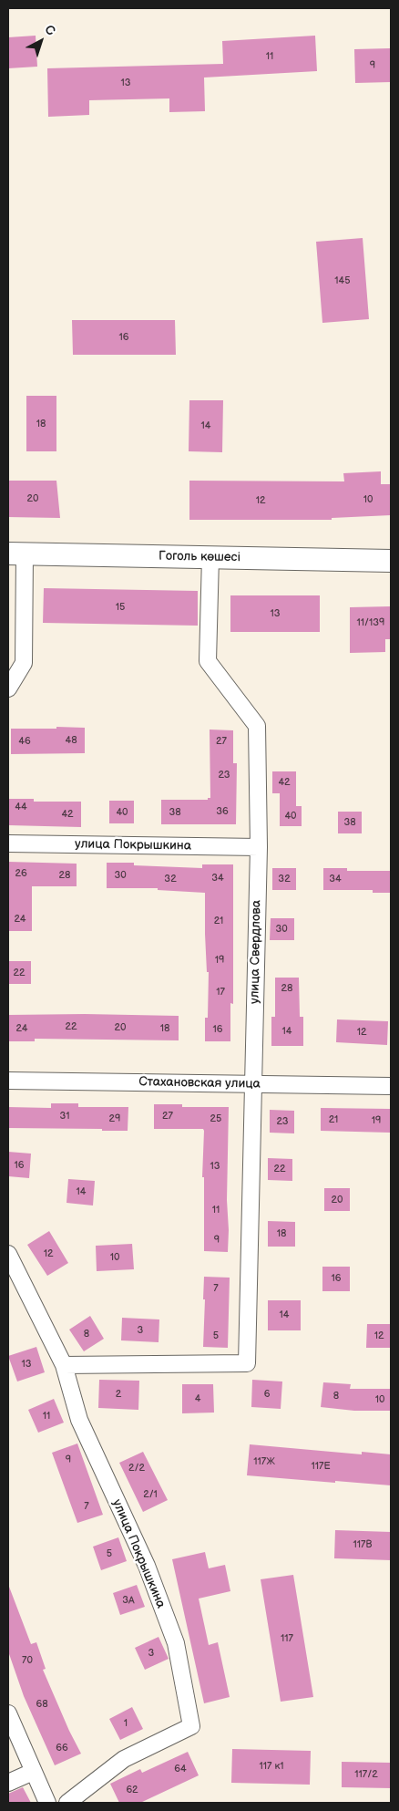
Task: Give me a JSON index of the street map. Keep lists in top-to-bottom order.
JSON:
{
  "streets": {
    "main road": ["Гоголь көшесі"],
    "street": ["улица Покрышкина", "улица Свердлова", "Стахановская улица"]
  },
  "crossings": [
    ["Гоголь көшесі", "улица Свердлова"],
    ["улица Покрышкина", "улица Свердлова"],
    ["улица Свердлова", "Стахановская улица"]
  ],
  "house_numbers": [
    "11",
    "9",
    "13",
    "145",
    "16",
    "18",
    "14",
    "20",
    "10",
    "12",
    "15",
    "13",
    "11/139",
    "48",
    "46",
    "27",
    "23",
    "42",
    "44",
    "36",
    "40",
    "38",
    "42",
    "40",
    "38",
    "26",
    "28",
    "30",
    "34",
    "32",
    "32",
    "34",
    "24",
    "21",
    "30",
    "19",
    "22",
    "28",
    "17",
    "22",
    "20",
    "24",
    "18",
    "16",
    "14",
    "12",
    "31",
    "27",
    "29",
    "25",
    "21",
    "19",
    "23",
    "16",
    "13",
    "22",
    "14",
    "20",
    "11",
    "18",
    "9",
    "12",
    "10",
    "16",
    "7",
    "14",
    "3",
    "8",
    "5",
    "12",
    "13",
    "2",
    "6",
    "8",
    "4",
    "10",
    "11",
    "9",
    "117Ж",
    "117Е",
    "2/2",
    "2/1",
    "7",
    "117В",
    "5",
    "3А",
    "117",
    "3",
    "70",
    "68",
    "1",
    "66",
    "117 к1",
    "64",
    "117/2",
    "62"
  ],
  "north": "top right"
}
